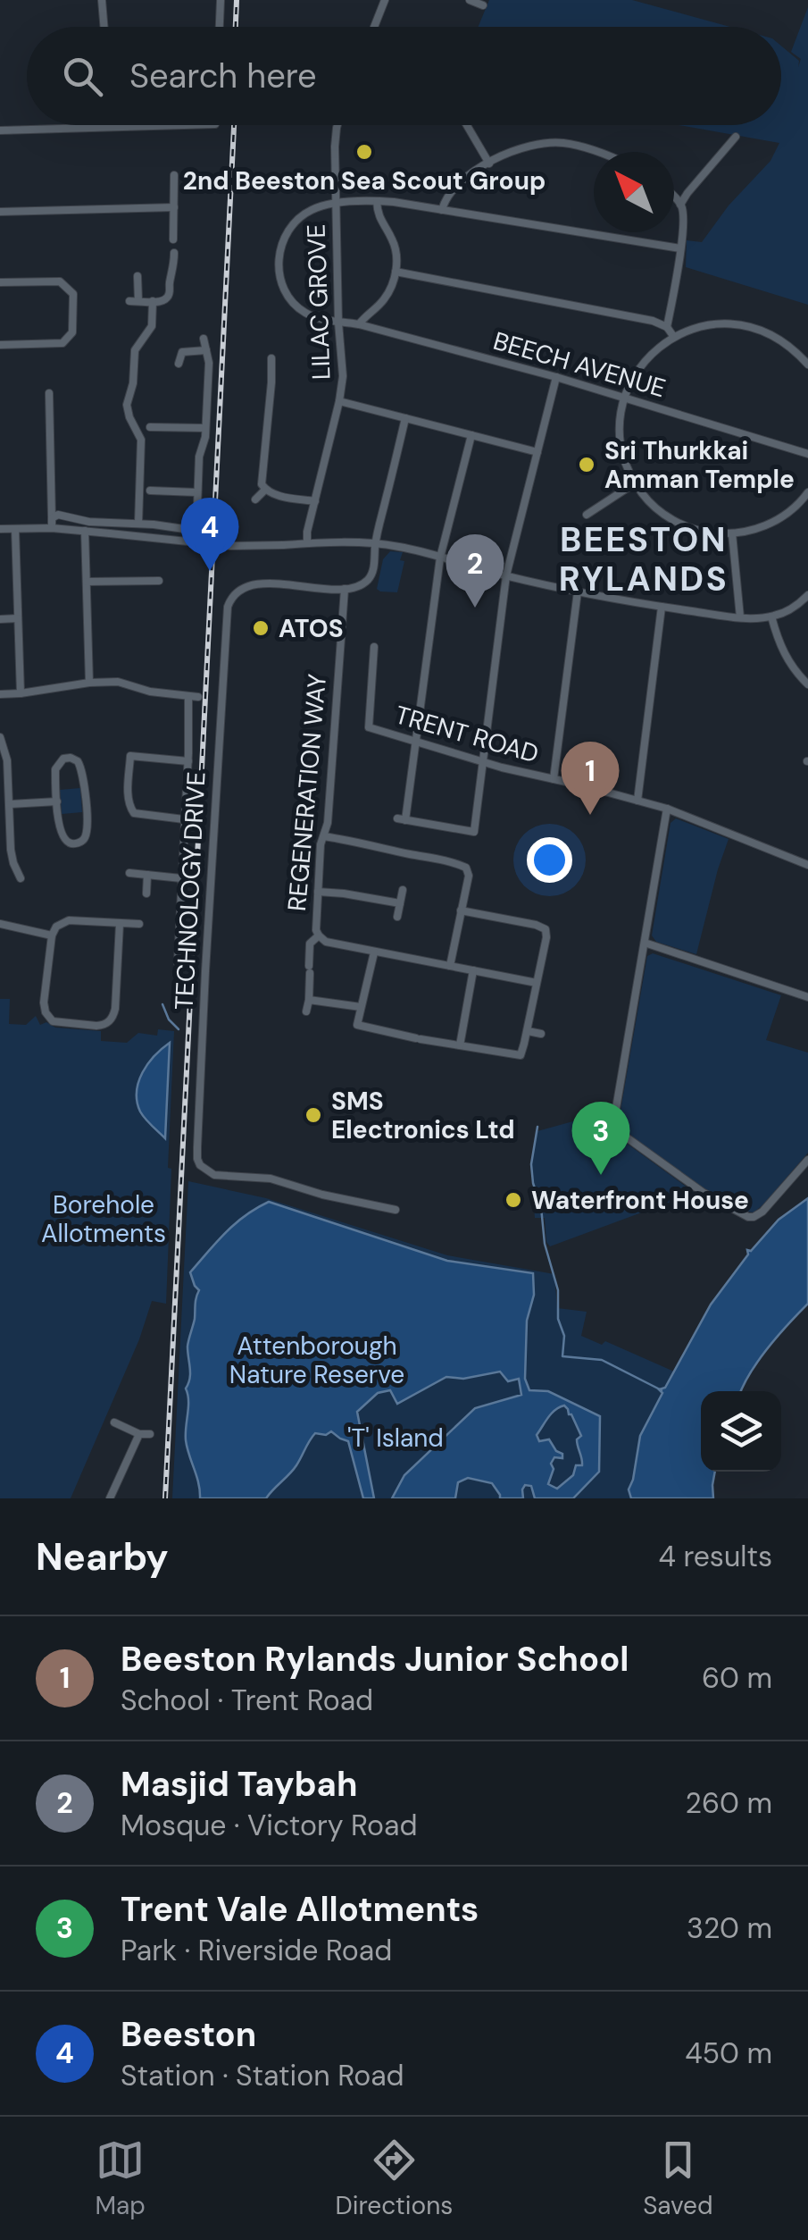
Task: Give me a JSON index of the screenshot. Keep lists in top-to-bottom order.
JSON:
{
  "streets": {
    "street": [
      "LILAC GROVE",
      "BEECH AVENUE",
      "TRENT ROAD",
      "REGENERATION WAY",
      "TECHNOLOGY DRIVE"
    ]
  },
  "crossings": [
    ["LILAC GROVE", "BEECH AVENUE"],
    ["REGENERATION WAY", "TECHNOLOGY DRIVE"]
  ],
  "districts": ["BEESTON RYLANDS"],
  "parks": ["Borehole Allotments", "Attenborough Nature Reserve", "'T' Island"],
  "places": [
    "2nd Beeston Sea Scout Group",
    "Sri Thurkkai Amman Temple",
    "ATOS",
    "SMS Electronics Ltd",
    "Waterfront House"
  ],
  "north": "top left",
  "page": {
    "search": "Search here",
    "pins": [
      "4",
      "2",
      "1",
      "3"
    ],
    "heading": ["Nearby", "4 results"],
    "list": [
      {
        "mark": "1",
        "name": "Beeston Rylands Junior School",
        "note": "School · Trent Road",
        "value": "60 m"
      },
      {
        "mark": "2",
        "name": "Masjid Taybah",
        "note": "Mosque · Victory Road",
        "value": "260 m"
      },
      {
        "mark": "3",
        "name": "Trent Vale Allotments",
        "note": "Park · Riverside Road",
        "value": "320 m"
      },
      {
        "mark": "4",
        "name": "Beeston",
        "note": "Station · Station Road",
        "value": "450 m"
      }
    ],
    "nav": ["Map", "Directions", "Saved"]
  }
}
